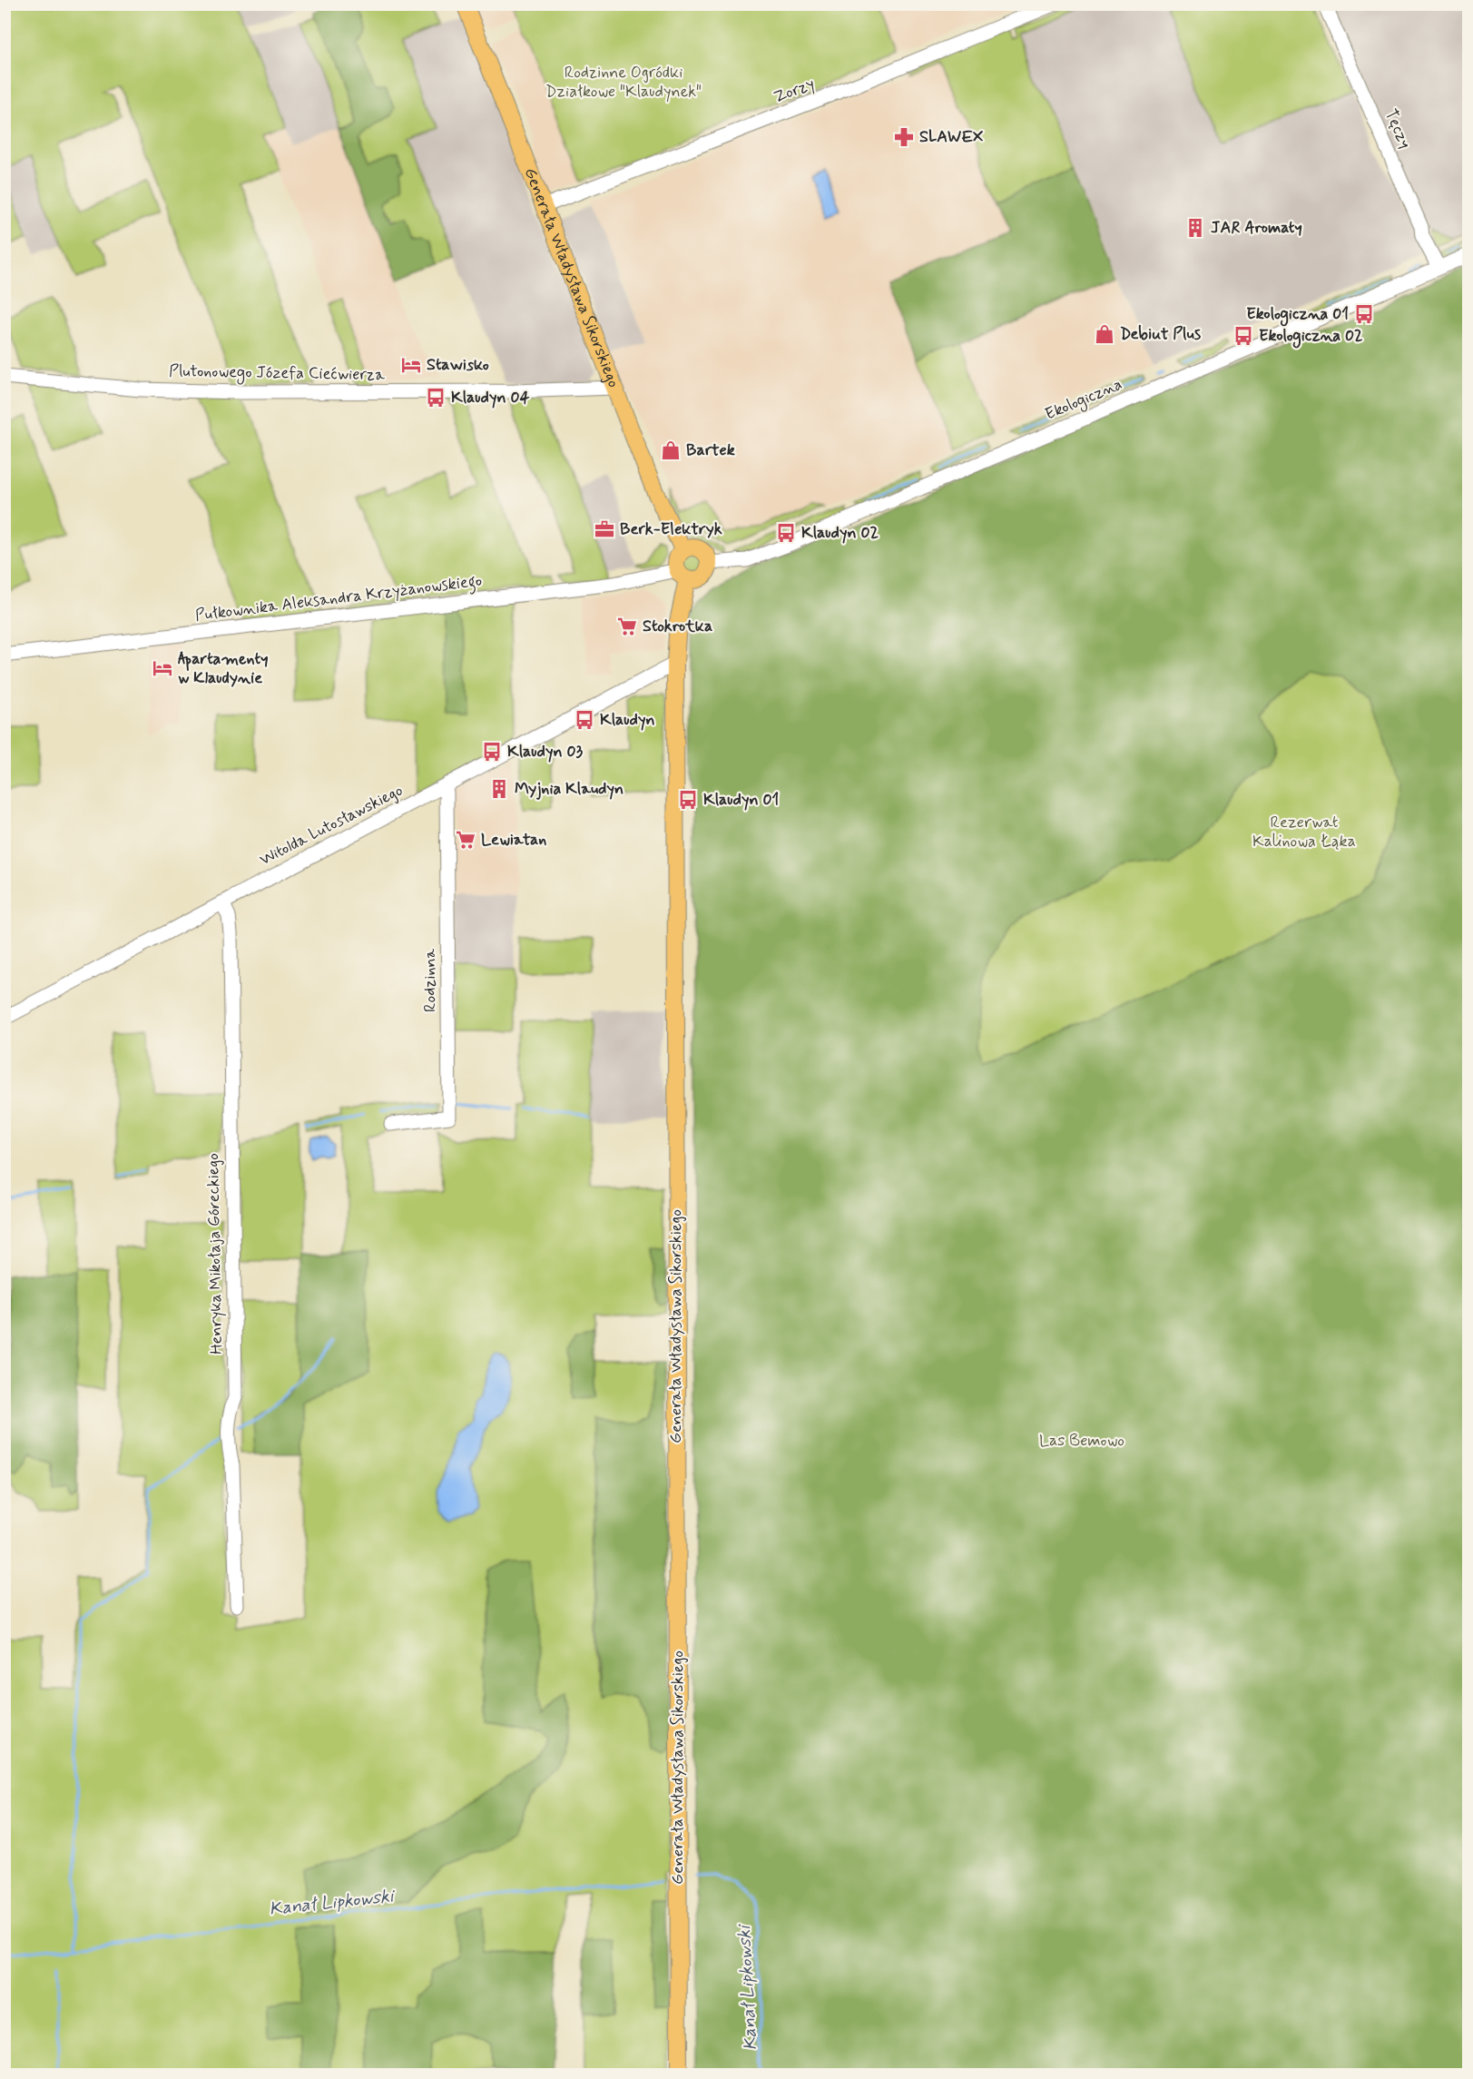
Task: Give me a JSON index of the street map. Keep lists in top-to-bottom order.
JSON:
{
  "streets": {
    "main road": ["Generała Władysława Sikorskiego"],
    "street": [
      "Zorzy",
      "Tęczy",
      "Plutonowego Józefa Ciećwierza",
      "Ekologiczna",
      "Pułkownika Aleksandra Krzyżanowskiego",
      "Witolda Lutosławskiego",
      "Rodzinna",
      "Henryka Mikołaja Góreckiego"
    ]
  },
  "crossings": [
    ["Zorzy", "Generała Władysława Sikorskiego"],
    ["Tęczy", "Ekologiczna"],
    ["Generała Władysława Sikorskiego", "Plutonowego Józefa Ciećwierza"],
    ["Generała Władysława Sikorskiego", "Ekologiczna"],
    ["Generała Władysława Sikorskiego", "Pułkownika Aleksandra Krzyżanowskiego"],
    ["Generała Władysława Sikorskiego", "Witolda Lutosławskiego"],
    ["Ekologiczna", "Pułkownika Aleksandra Krzyżanowskiego"],
    ["Witolda Lutosławskiego", "Rodzinna"],
    ["Witolda Lutosławskiego", "Henryka Mikołaja Góreckiego"]
  ],
  "water": ["Kanał Lipkowski"],
  "parks": ["Rodzinne Ogródki Działkowe \"Klaudynek\"", "Rezerwat Kalinowa Łąka", "Las Bemowo"],
  "places": {
    "pharmacy": ["SLAWEX"],
    "building": ["JAR Aromaty", "Myjnia Klaudyn"],
    "bus stop": [
      "Ekologiczna 01",
      "Ekologiczna 02",
      "Klaudyn 04",
      "Klaudyn 02",
      "Klaudyn",
      "Klaudyn 03",
      "Klaudyn 01"
    ],
    "shop": ["Debiut Plus", "Bartek"],
    "hotel": ["Stawisko", "Apartamenty w Klaudynie"],
    "office": ["Berk-Elektryk"],
    "supermarket": ["Stokrotka", "Lewiatan"]
  }
}
